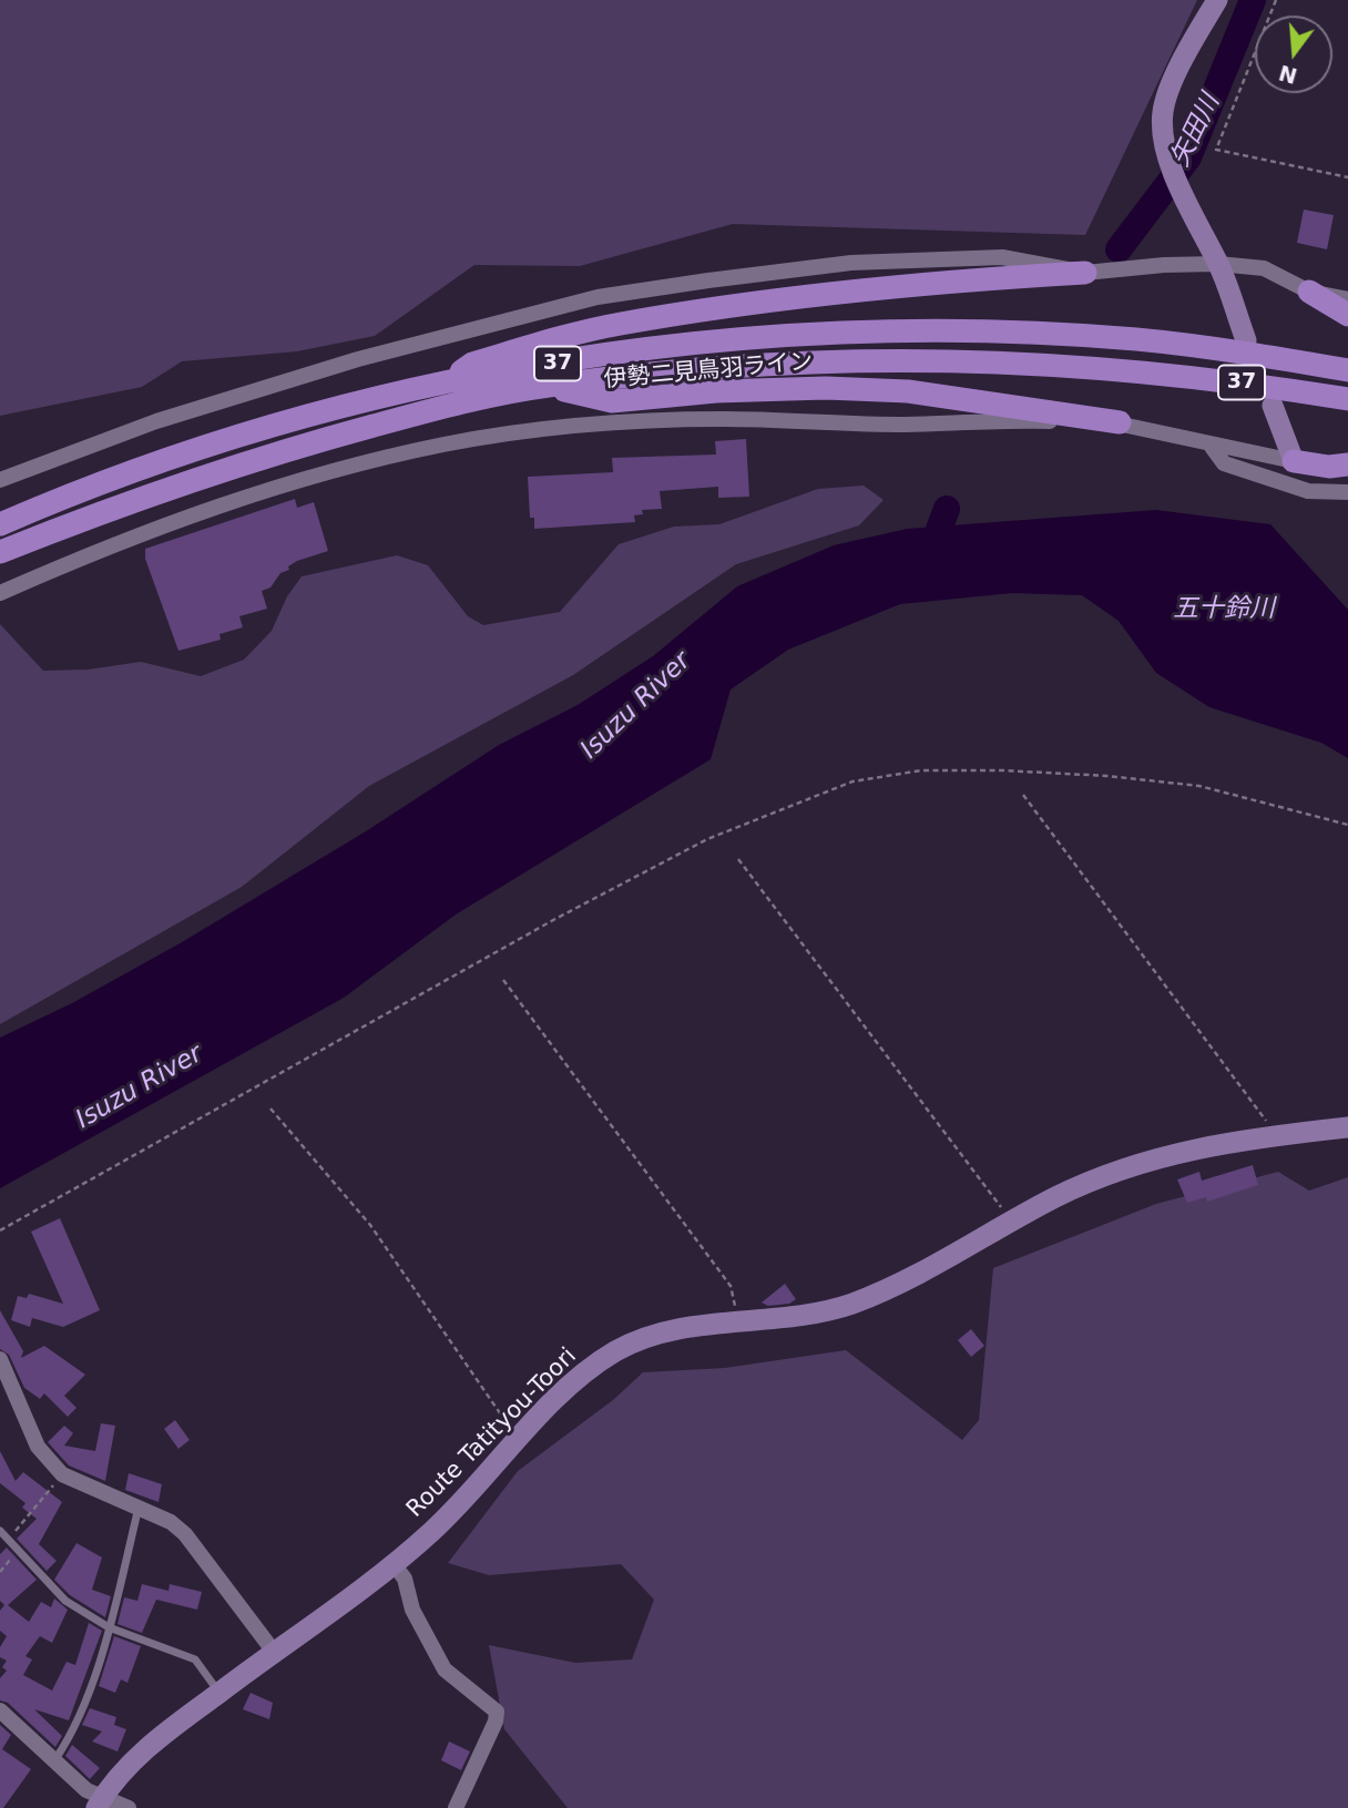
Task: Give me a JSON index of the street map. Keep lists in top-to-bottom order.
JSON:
{
  "streets": {
    "main road": ["37", "伊勢二見鳥羽ライン", "Route Tatityou-Toori"]
  },
  "water": ["矢田川", "五十鈴川", "Isuzu River"],
  "north": "bottom"
}
